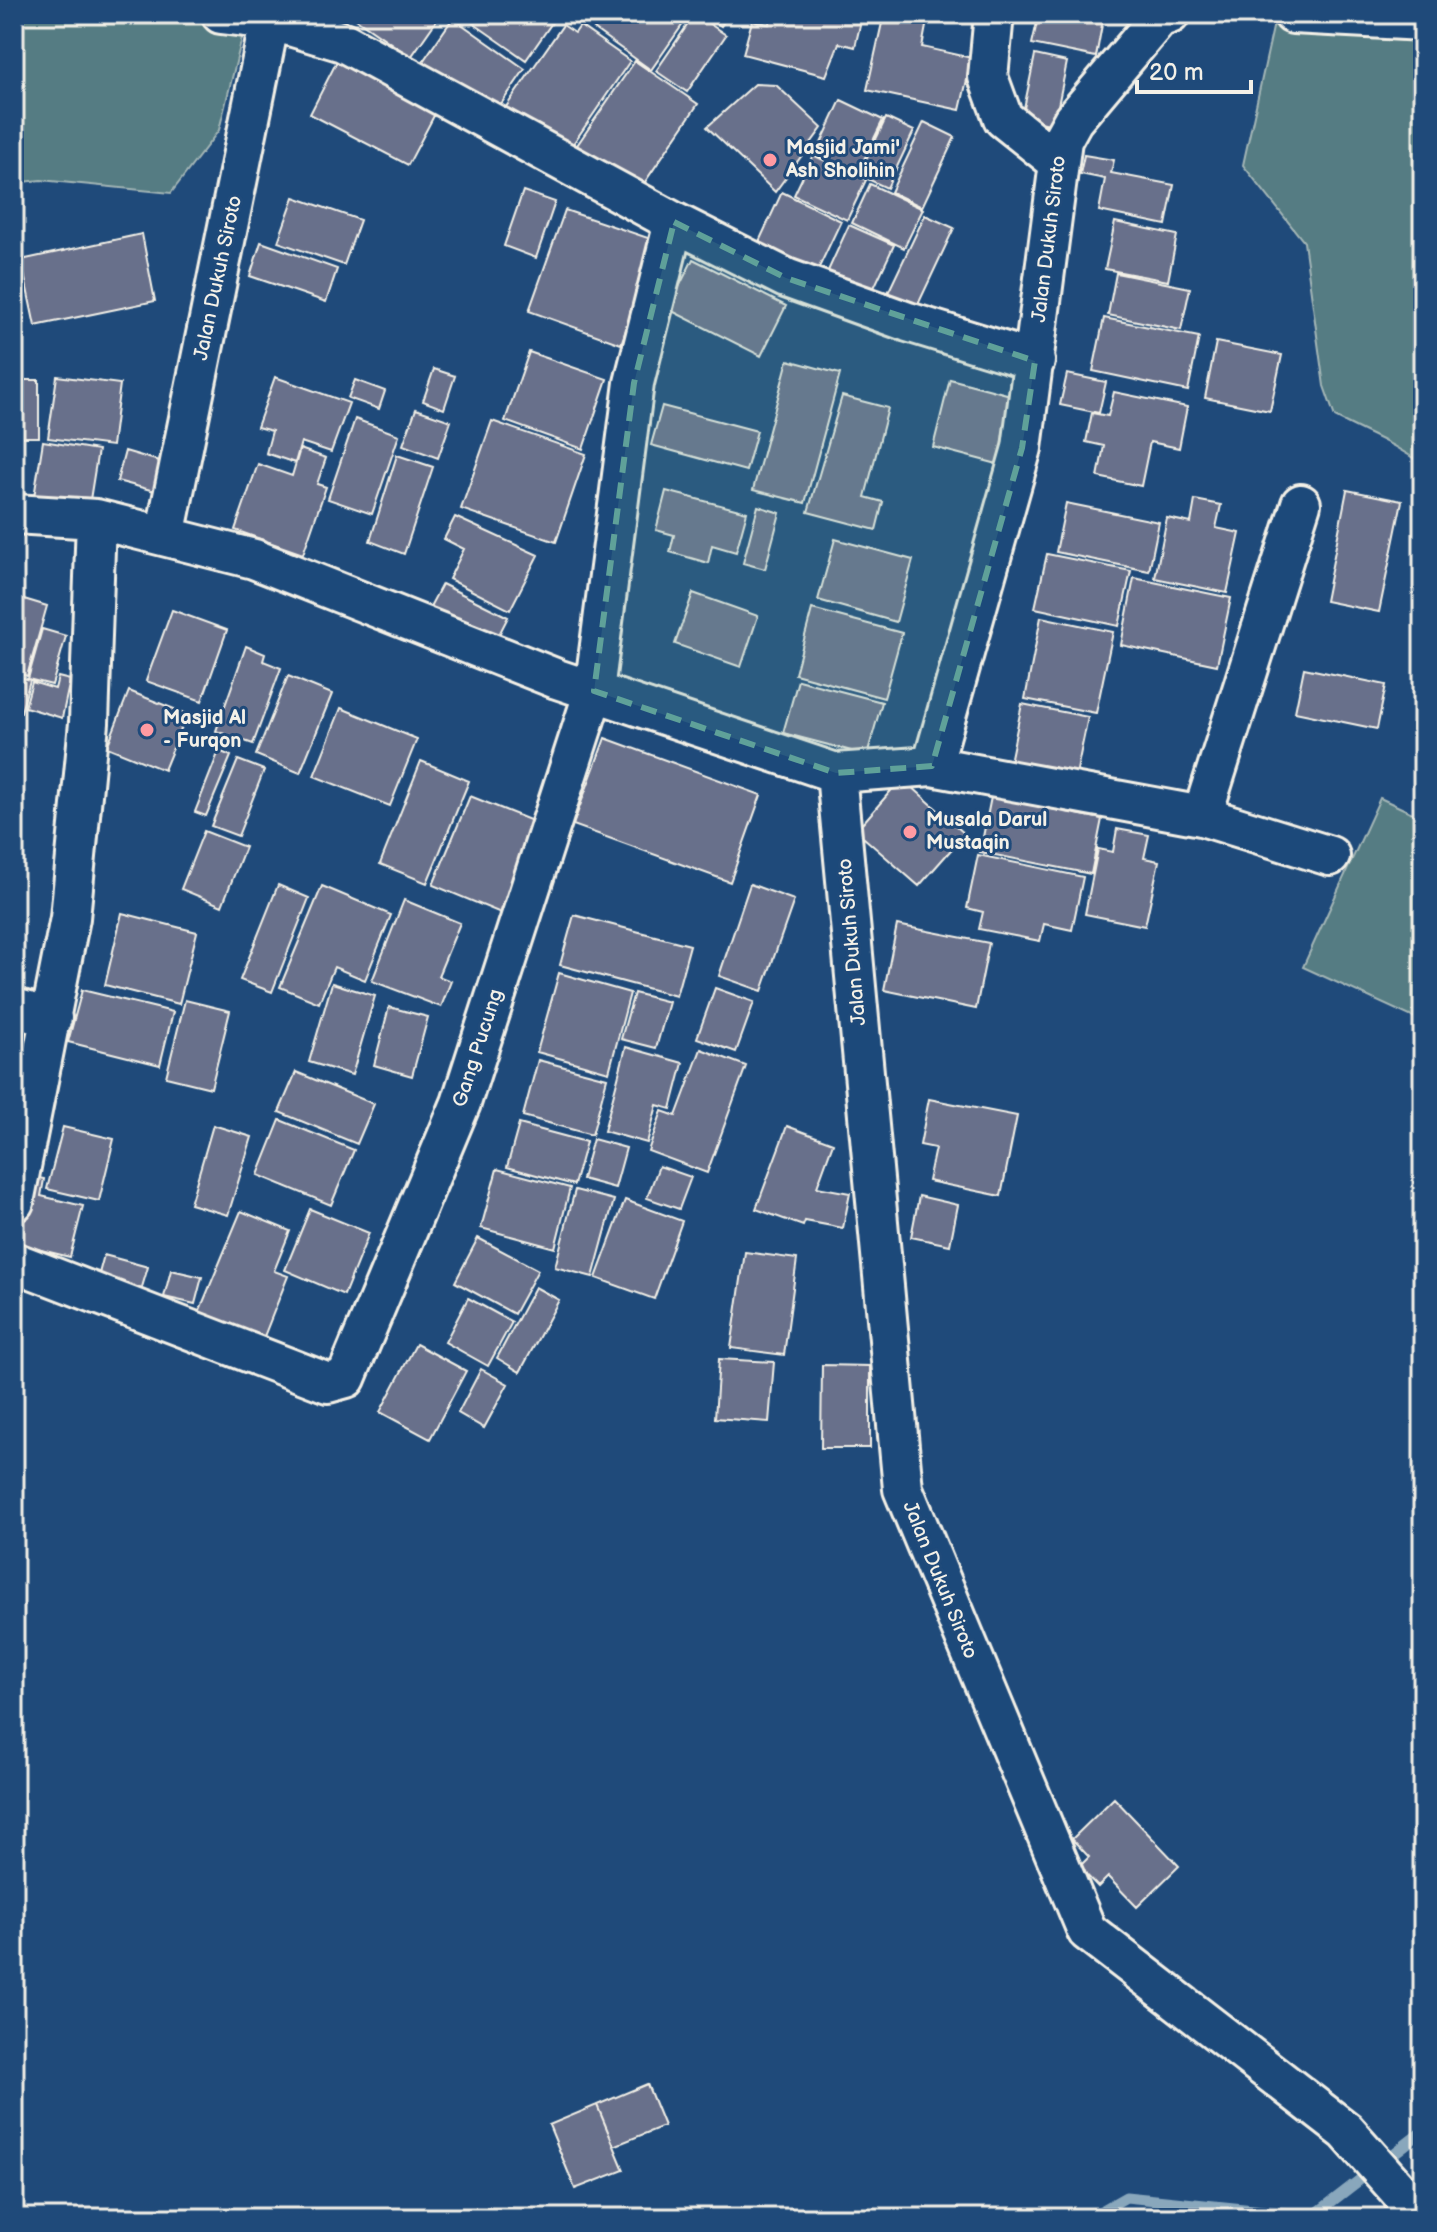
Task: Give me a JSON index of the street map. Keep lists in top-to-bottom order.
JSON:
{
  "streets": {
    "street": ["Jalan Dukuh Siroto", "Gang Pucung"]
  },
  "places": ["Masjid Jami' Ash Sholihin", "Masjid Al - Furqon", "Musala Darul Mustaqin"],
  "scale_bar": "20 m"
}
